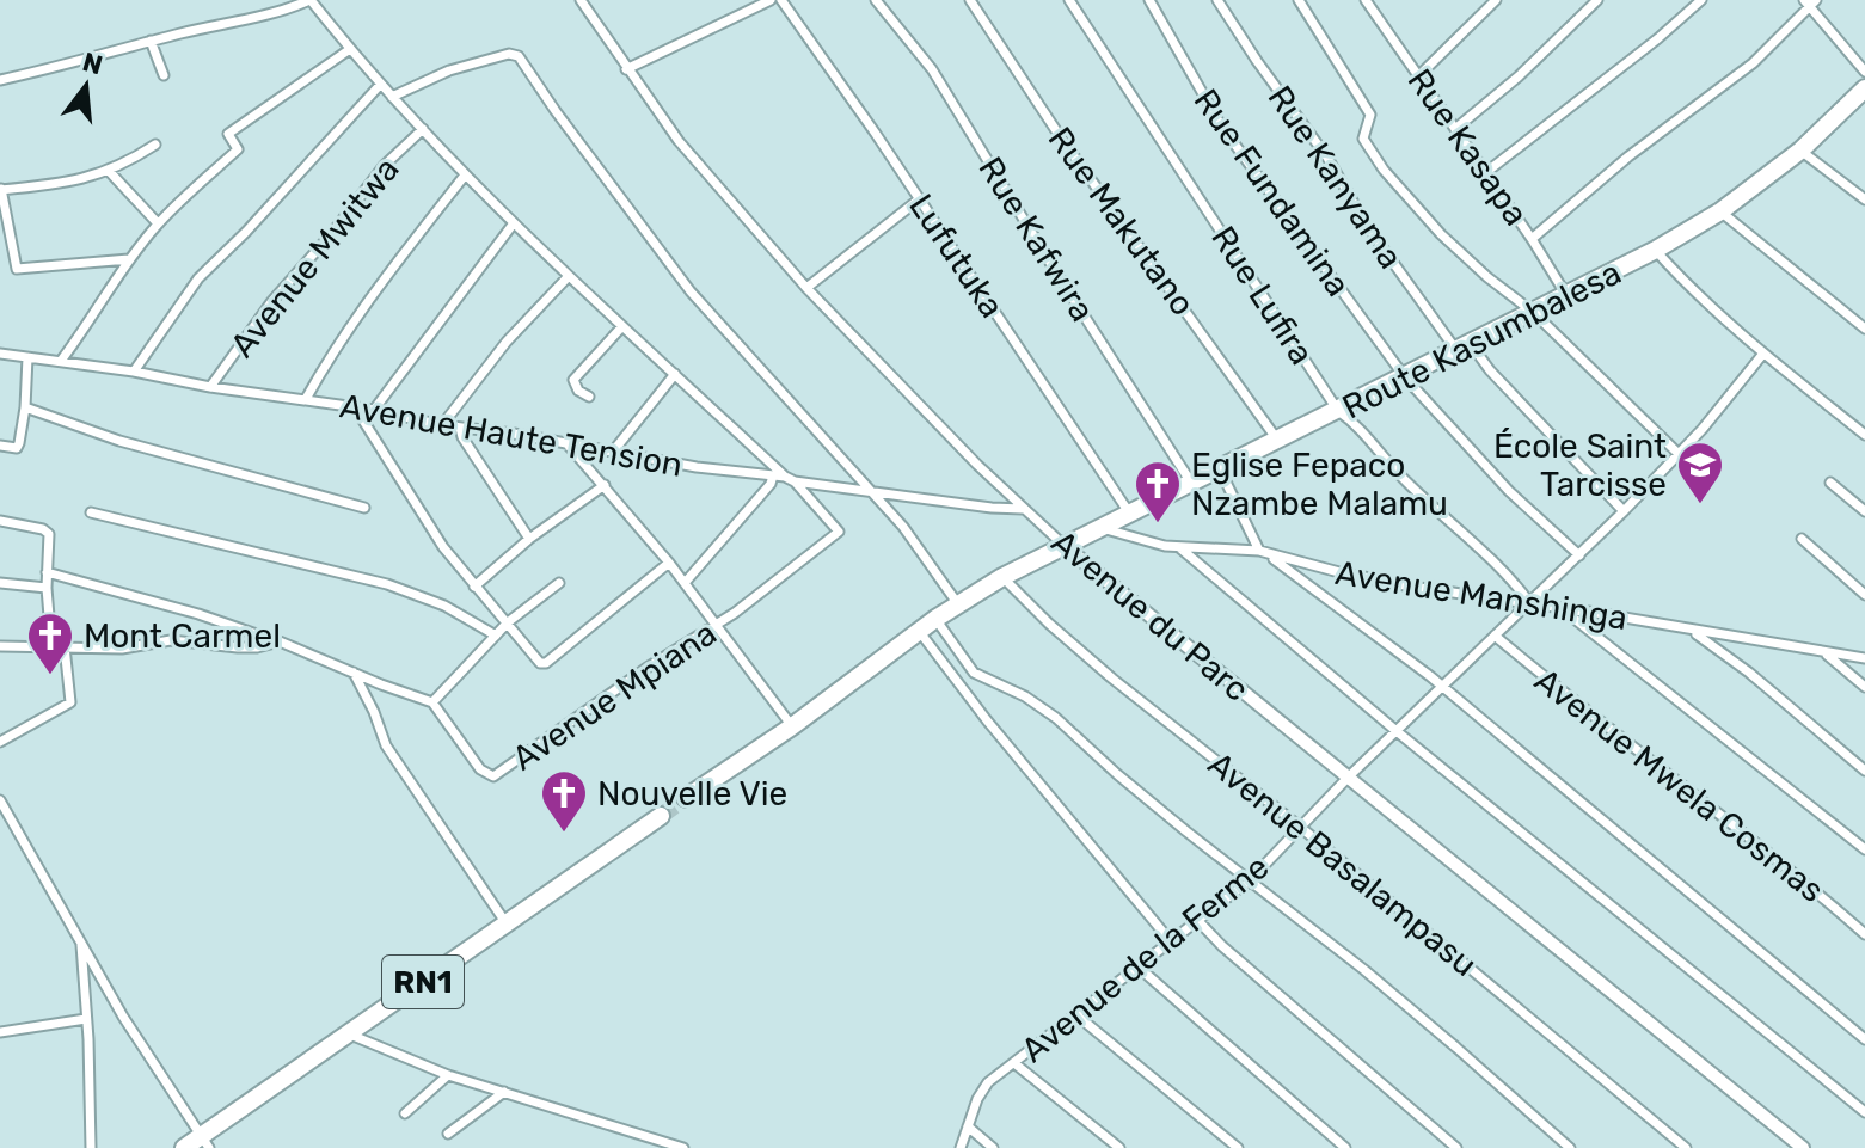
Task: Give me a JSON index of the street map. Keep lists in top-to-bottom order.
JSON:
{
  "streets": {
    "highway": ["Route Kasumbalesa", "RN1"],
    "street": [
      "Rue Kasapa",
      "Rue Kanyama",
      "Rue Fundamina",
      "Rue Makutano",
      "Rue Kafwira",
      "Lufutuka",
      "Avenue Mwitwa",
      "Rue Lufira",
      "Avenue Haute Tension",
      "Avenue Manshinga",
      "Avenue du Parc",
      "Avenue Mpiana",
      "Avenue Mwela Cosmas",
      "Avenue Basalampasu",
      "Avenue de la Ferme"
    ]
  },
  "crossings": [
    ["Rue Kasapa", "Route Kasumbalesa"],
    ["Rue Kanyama", "Route Kasumbalesa"],
    ["Rue Fundamina", "Route Kasumbalesa"],
    ["Rue Makutano", "Route Kasumbalesa"],
    ["Rue Kafwira", "Route Kasumbalesa"],
    ["Lufutuka", "Route Kasumbalesa"],
    ["Avenue Mwitwa", "Avenue Haute Tension"],
    ["Rue Lufira", "Route Kasumbalesa"],
    ["Rue Lufira", "Avenue Manshinga"],
    ["Rue Lufira", "Avenue de la Ferme"],
    ["Route Kasumbalesa", "Avenue Manshinga"],
    ["Route Kasumbalesa", "Avenue du Parc"],
    ["Route Kasumbalesa", "Avenue Basalampasu"],
    ["Avenue Haute Tension", "Avenue du Parc"],
    ["Avenue Haute Tension", "Avenue Mpiana"],
    ["Avenue Manshinga", "Avenue de la Ferme"],
    ["Avenue du Parc", "Avenue de la Ferme"],
    ["Avenue Mwela Cosmas", "Avenue de la Ferme"],
    ["Avenue Basalampasu", "Avenue de la Ferme"]
  ],
  "places": {
    "school or university": ["École Saint Tarcisse"],
    "church": ["Eglise Fepaco Nzambe Malamu", "Mont Carmel", "Nouvelle Vie"]
  },
  "north": "top"
}
